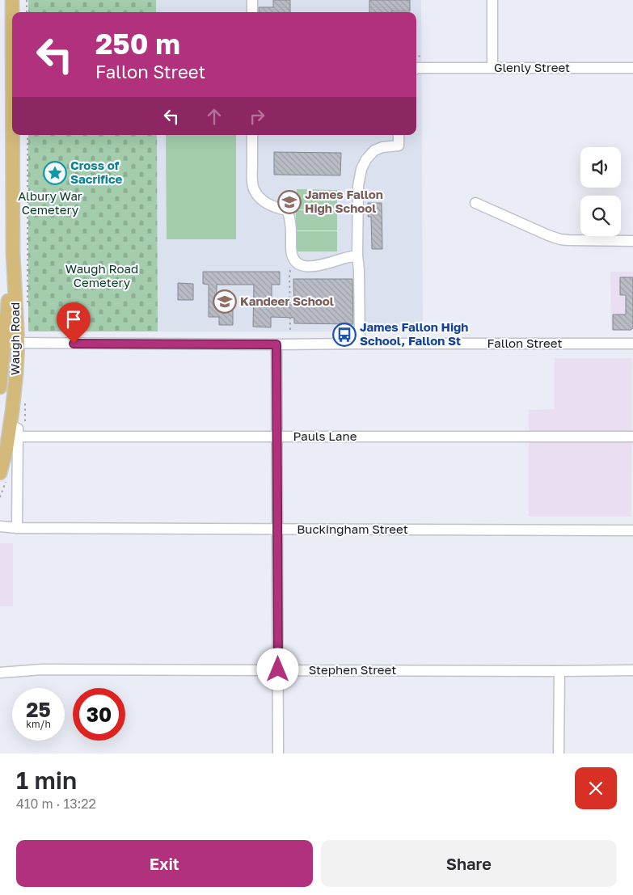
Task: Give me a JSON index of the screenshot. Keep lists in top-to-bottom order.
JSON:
{
  "streets": {
    "main road": ["Waugh Road"],
    "street": [
      "Glenly Street",
      "Fallon Street",
      "Pauls Lane",
      "Buckingham Street",
      "Stephen Street"
    ]
  },
  "crossings": [
    ["Waugh Road", "Fallon Street"]
  ],
  "parks": ["Albury War Cemetery", "Waugh Road Cemetery"],
  "places": {
    "place": ["Cross of Sacrifice"],
    "school or university": ["James Fallon High School", "Kandeer School"],
    "bus stop": ["James Fallon High School, Fallon St"]
  },
  "page": {
    "turn": ["250 m", "Fallon Street"],
    "speed": "25 km/h",
    "limit": "30",
    "heading": ["1 min", "410 m · 13:22"],
    "buttons": ["Exit", "Share"]
  }
}
